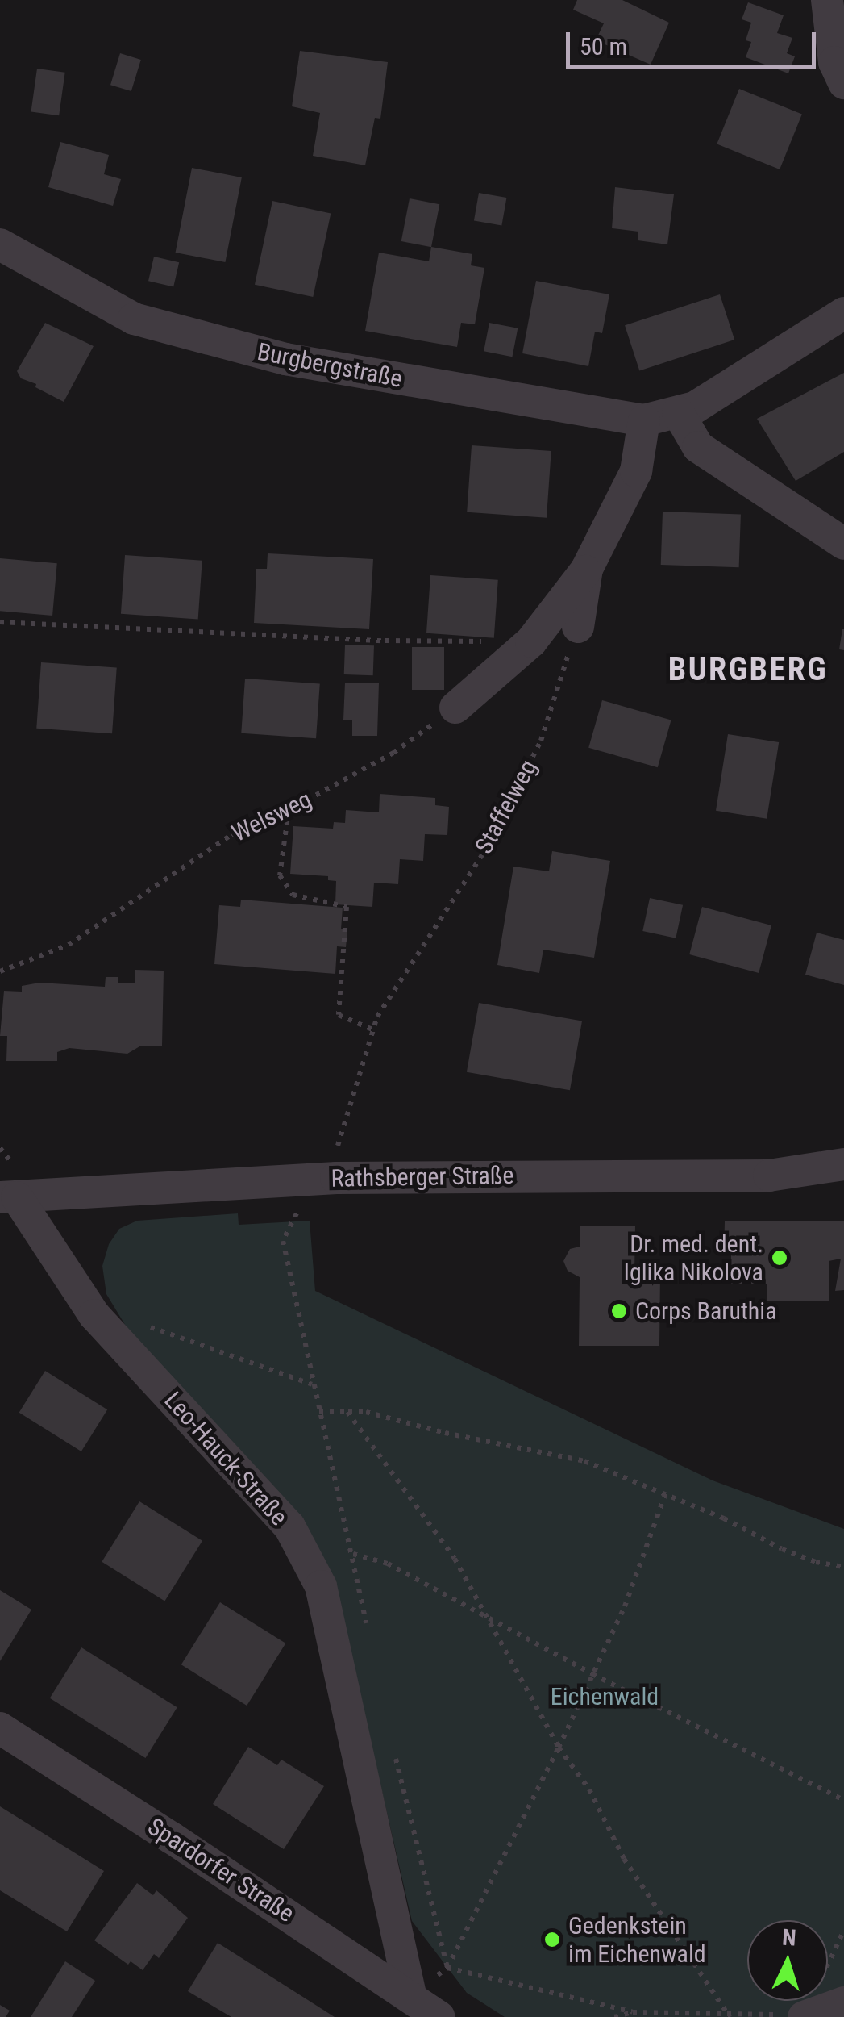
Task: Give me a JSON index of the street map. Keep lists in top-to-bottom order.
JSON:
{
  "streets": {
    "street": [
      "Burgbergstraße",
      "Rathsberger Straße",
      "Leo-Hauck-Straße",
      "Spardorfer Straße"
    ],
    "path": ["Staffelweg", "Welsweg"]
  },
  "crossings": [
    ["Staffelweg", "Rathsberger Straße"],
    ["Rathsberger Straße", "Leo-Hauck-Straße"],
    ["Leo-Hauck-Straße", "Spardorfer Straße"]
  ],
  "districts": ["BURGBERG"],
  "parks": ["Eichenwald"],
  "places": ["Dr. med. dent. Iglika Nikolova", "Corps Baruthia", "Gedenkstein im Eichenwald"],
  "scale_bar": "50 m",
  "north": "top"
}
